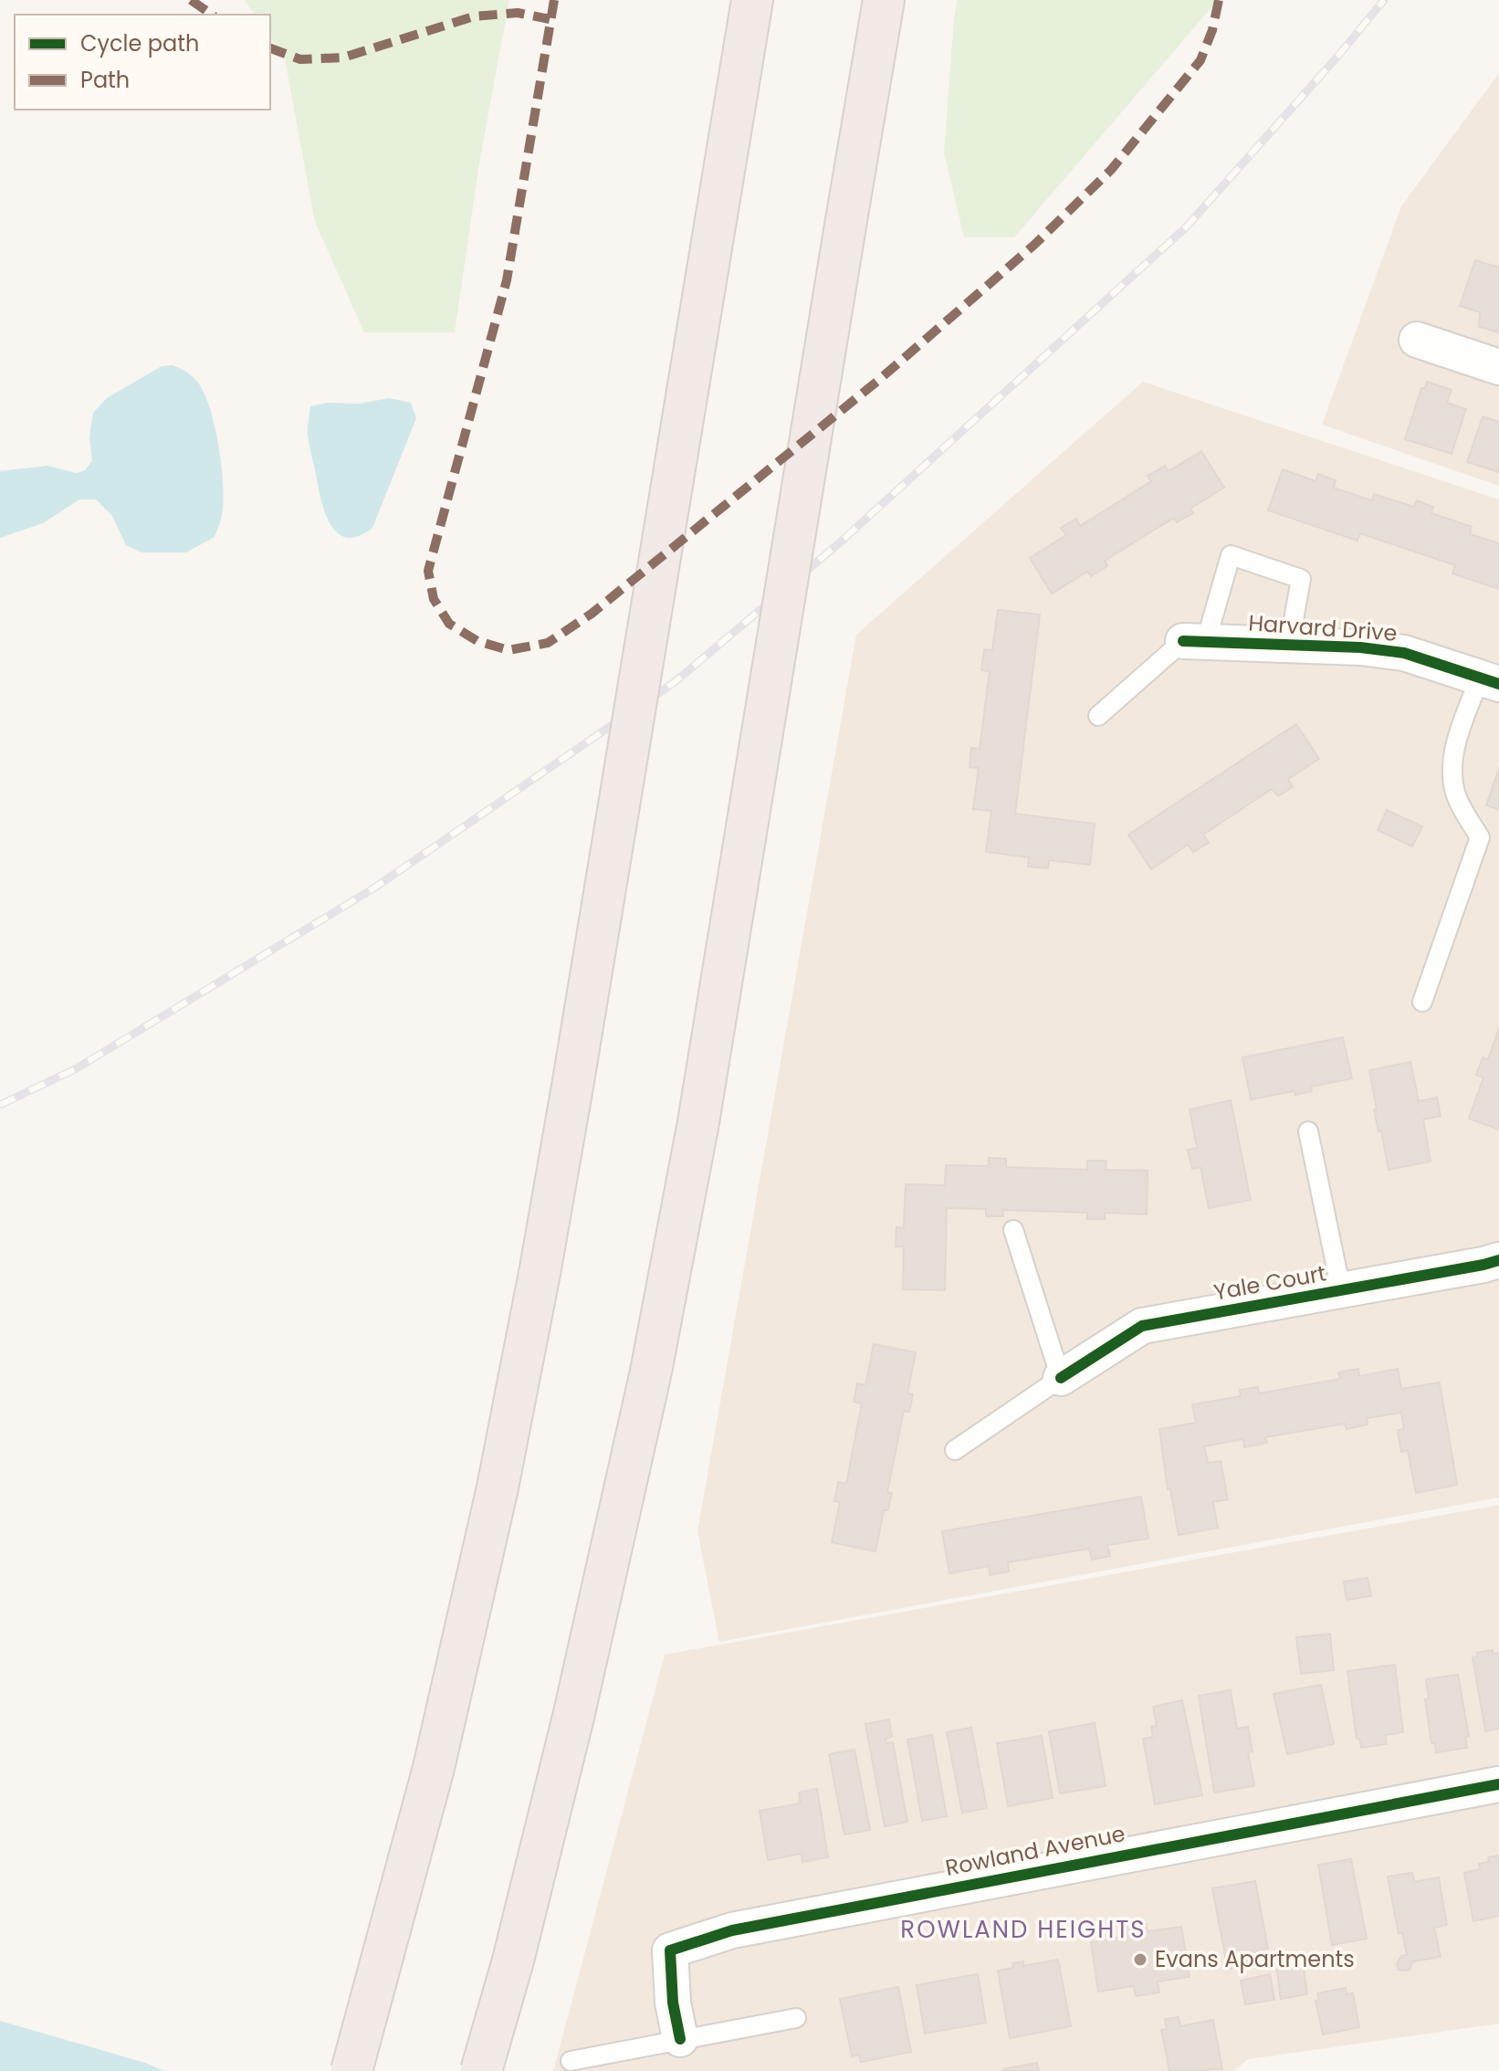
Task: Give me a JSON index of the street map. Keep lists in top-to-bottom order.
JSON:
{
  "streets": {
    "street": ["Harvard Drive", "Yale Court", "Rowland Avenue"]
  },
  "districts": ["ROWLAND HEIGHTS"],
  "places": ["Evans Apartments"],
  "legend": ["Cycle path", "Path"]
}
